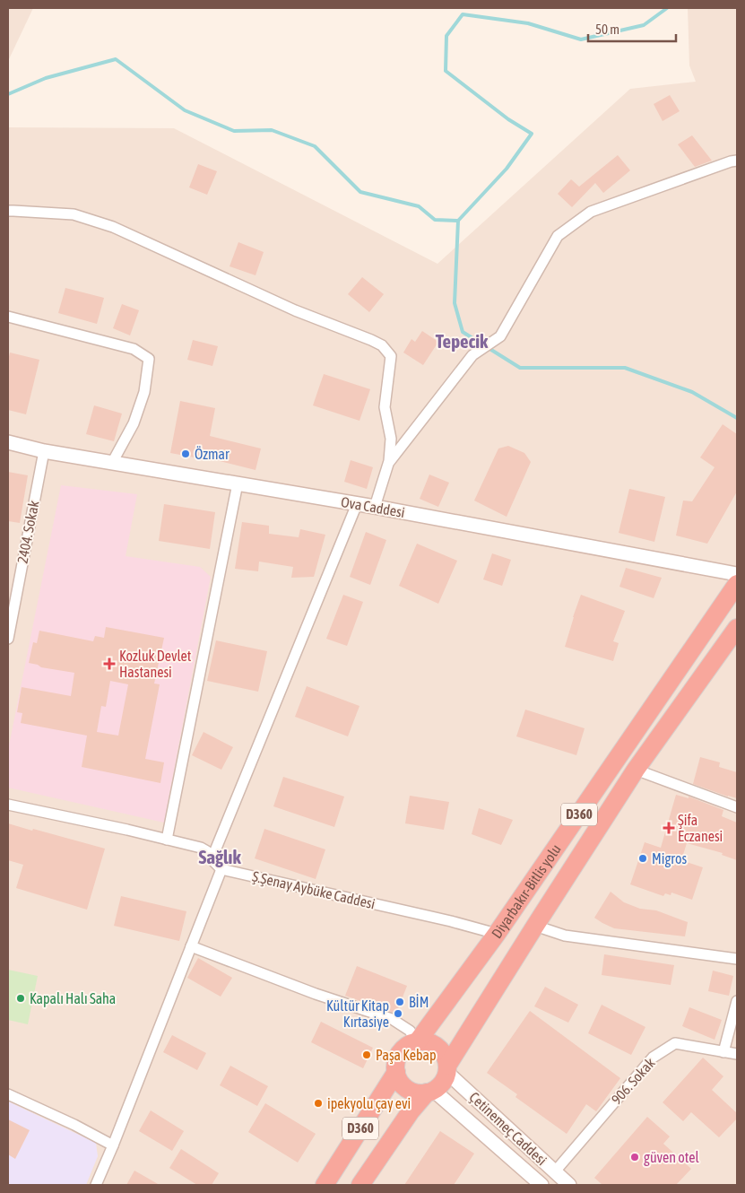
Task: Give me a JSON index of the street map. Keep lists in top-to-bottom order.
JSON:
{
  "streets": {
    "highway": ["D360", "Diyarbakır-Bitlis yolu"],
    "street": [
      "Ova Caddesi",
      "2404. Sokak",
      "Ş.Şenay Aybüke Caddesi",
      "906. Sokak",
      "Çetinemeç Caddesi"
    ]
  },
  "crossings": [
    ["Ova Caddesi", "2404. Sokak"],
    ["D360", "Diyarbakır-Bitlis yolu"],
    ["D360", "Çetinemeç Caddesi"],
    ["Ş.Şenay Aybüke Caddesi", "Diyarbakır-Bitlis yolu"],
    ["Diyarbakır-Bitlis yolu", "Çetinemeç Caddesi"],
    ["906. Sokak", "Çetinemeç Caddesi"]
  ],
  "districts": ["Tepecik", "Sağlık"],
  "places": {
    "other": [
      "Özmar",
      "Migros",
      "Kapalı Halı Saha",
      "BİM",
      "Kültür Kitap Kırtasiye",
      "Paşa Kebap",
      "ipekyolu çay evi",
      "güven otel"
    ],
    "health": ["Kozluk Devlet Hastanesi", "Şifa Eczanesi"]
  },
  "scale_bar": "50 m"
}
